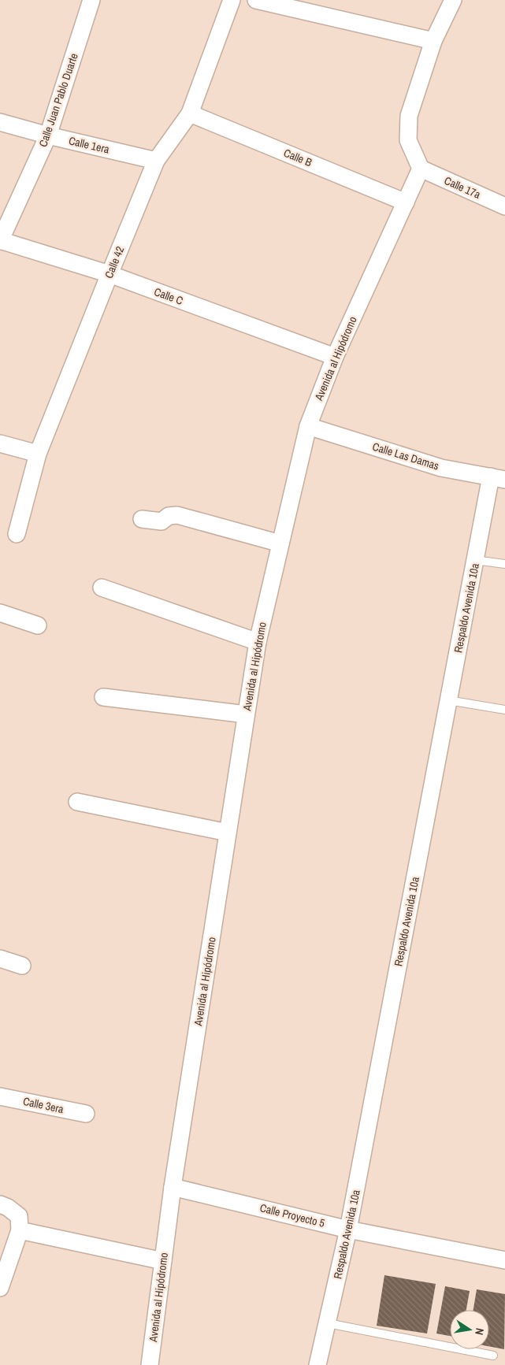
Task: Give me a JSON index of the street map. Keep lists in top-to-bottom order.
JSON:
{
  "streets": {
    "street": [
      "Calle Juan Pablo Duarte",
      "Calle 1era",
      "Calle B",
      "Calle 17a",
      "Calle 42",
      "Calle C",
      "Avenida al Hipódromo",
      "Calle Las Damas",
      "Respaldo Avenida 10a",
      "Calle 3era",
      "Calle Proyecto 5"
    ]
  },
  "crossings": [
    ["Calle Juan Pablo Duarte", "Calle 1era"],
    ["Calle Juan Pablo Duarte", "Calle C"],
    ["Calle 1era", "Calle 42"],
    ["Calle B", "Calle 42"],
    ["Calle B", "Avenida al Hipódromo"],
    ["Calle 17a", "Avenida al Hipódromo"],
    ["Calle 42", "Calle C"],
    ["Calle C", "Avenida al Hipódromo"],
    ["Avenida al Hipódromo", "Calle Las Damas"],
    ["Avenida al Hipódromo", "Calle Proyecto 5"],
    ["Calle Las Damas", "Respaldo Avenida 10a"],
    ["Respaldo Avenida 10a", "Calle Proyecto 5"]
  ],
  "north": "right"
}
